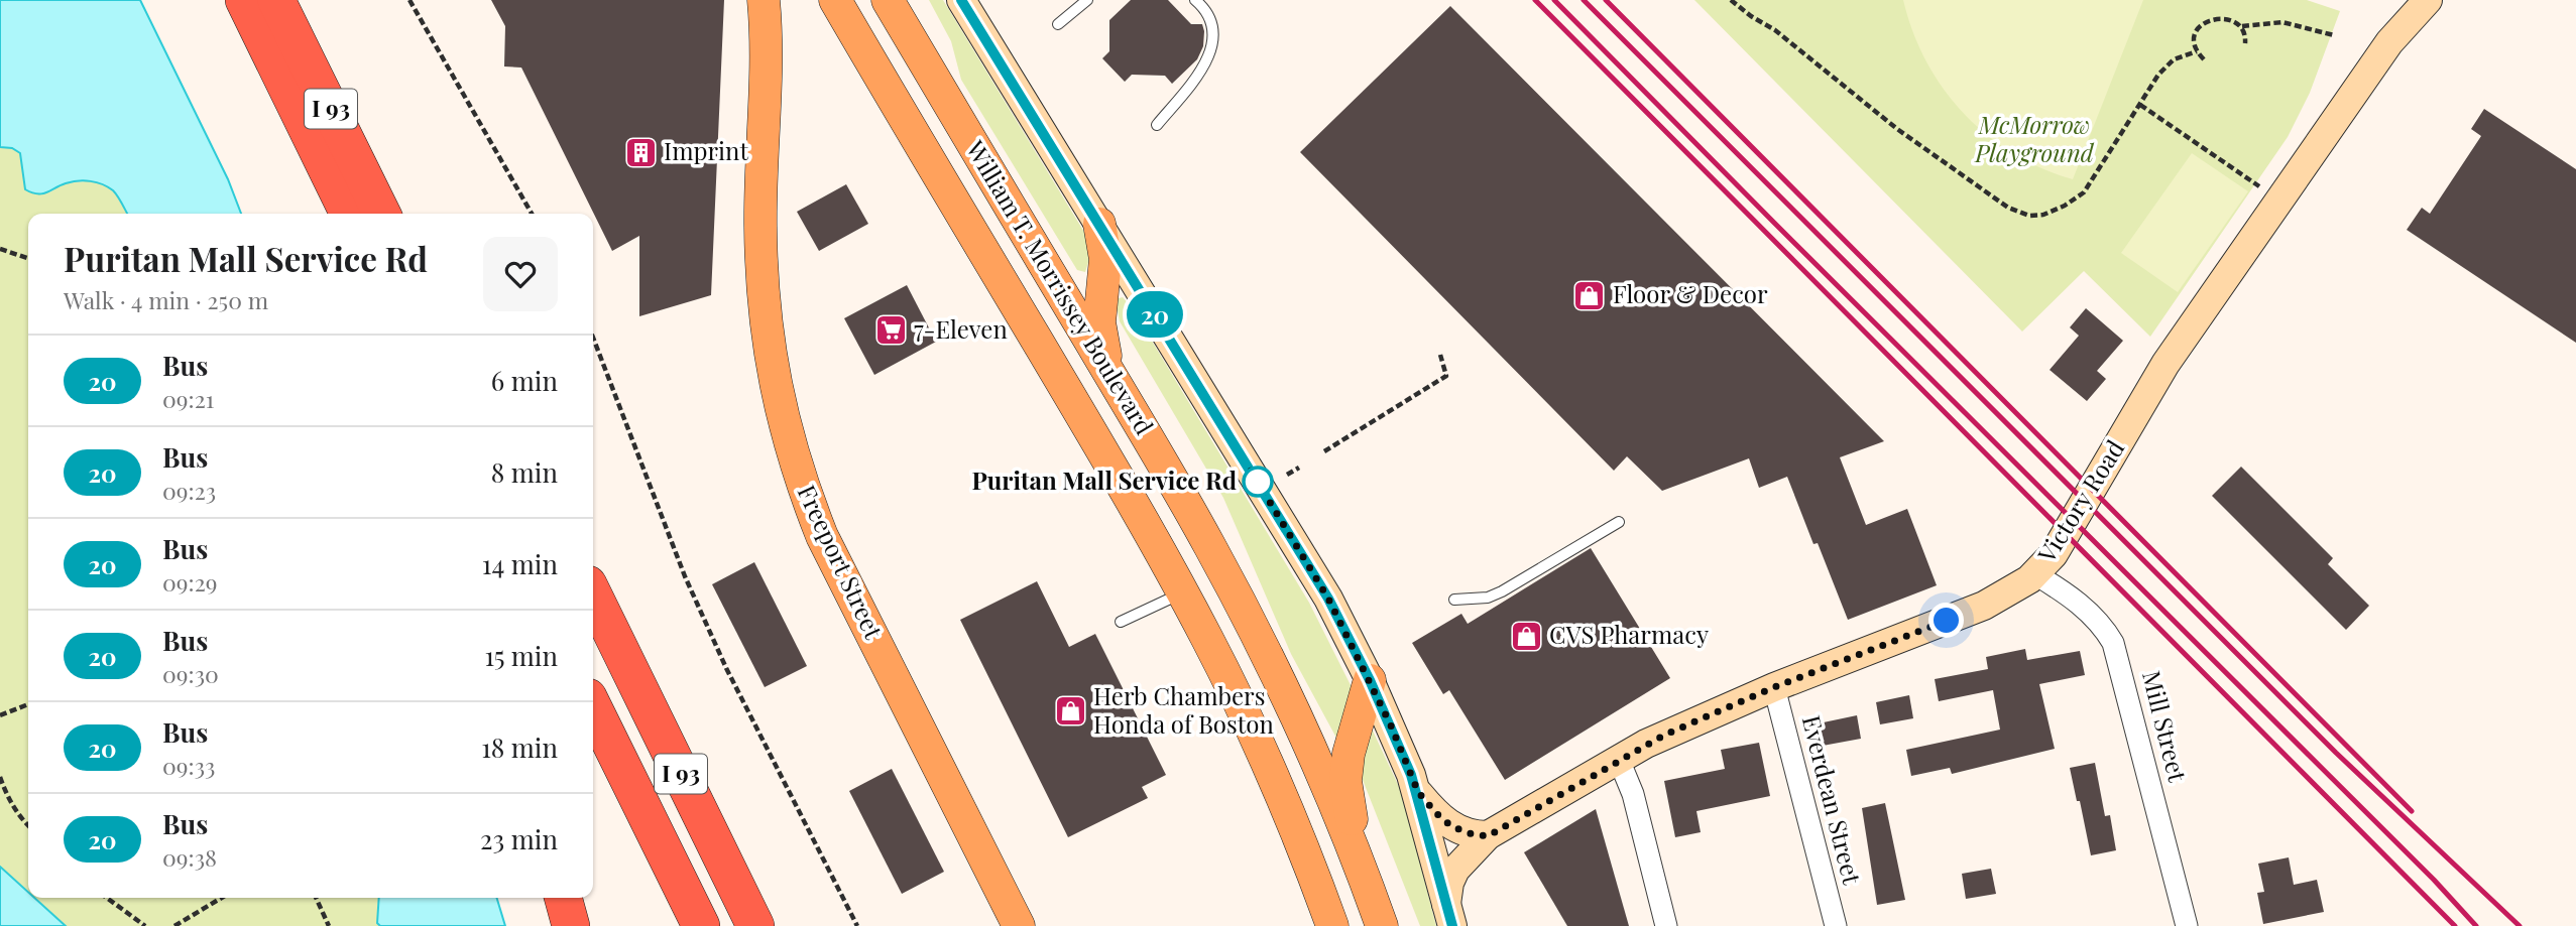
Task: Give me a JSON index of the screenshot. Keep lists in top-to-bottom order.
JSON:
{
  "streets": {
    "highway": ["I 93"],
    "main road": ["William T. Morrissey Boulevard", "Victory Road", "Freeport Street"],
    "street": ["Mill Street", "Everdean Street"]
  },
  "crossings": [
    ["Victory Road", "Mill Street"],
    ["Victory Road", "Everdean Street"]
  ],
  "parks": ["McMorrow Playground"],
  "places": {
    "building": ["Imprint"],
    "shop": ["Floor & Decor", "CVS Pharmacy", "Herb Chambers Honda of Boston"],
    "supermarket": ["7-Eleven"],
    "other": ["Puritan Mall Service Rd"]
  },
  "lines": ["bus line 20"],
  "page": {
    "on_map": "20",
    "heading": ["Puritan Mall Service Rd", "Walk · 4 min · 250 m"],
    "list": [
      {
        "mark": "20",
        "name": "Bus",
        "note": "09:21",
        "value": "6 min"
      },
      {
        "mark": "20",
        "name": "Bus",
        "note": "09:23",
        "value": "8 min"
      },
      {
        "mark": "20",
        "name": "Bus",
        "note": "09:29",
        "value": "14 min"
      },
      {
        "mark": "20",
        "name": "Bus",
        "note": "09:30",
        "value": "15 min"
      },
      {
        "mark": "20",
        "name": "Bus",
        "note": "09:33",
        "value": "18 min"
      },
      {
        "mark": "20",
        "name": "Bus",
        "note": "09:38",
        "value": "23 min"
      }
    ]
  }
}
